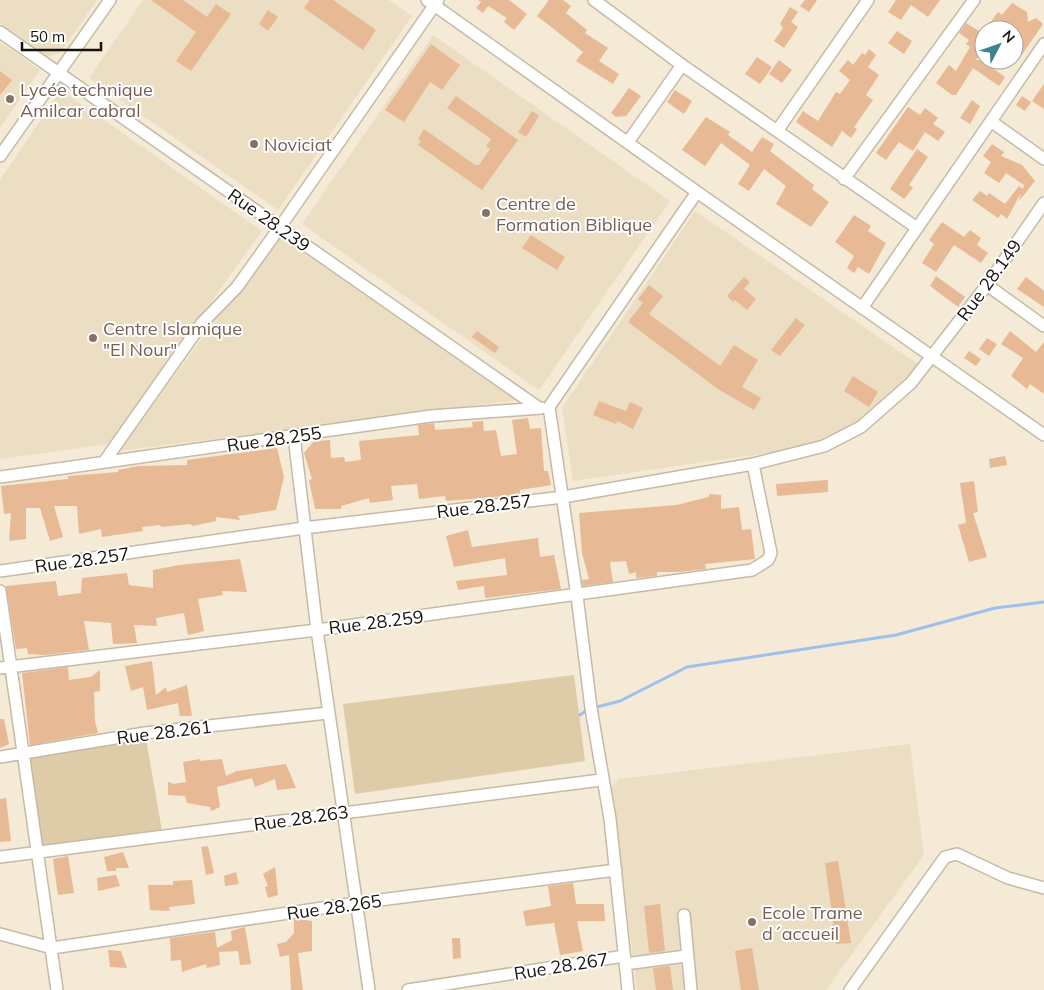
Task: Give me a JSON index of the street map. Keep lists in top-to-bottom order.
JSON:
{
  "streets": {
    "street": [
      "Rue 28.239",
      "Rue 28.149",
      "Rue 28.255",
      "Rue 28.257",
      "Rue 28.259",
      "Rue 28.261",
      "Rue 28.263",
      "Rue 28.265",
      "Rue 28.267"
    ]
  },
  "crossings": [
    ["Rue 28.239", "Rue 28.255"],
    ["Rue 28.149", "Rue 28.257"],
    ["Rue 28.257", "Rue 28.259"]
  ],
  "places": [
    "Lycée technique Amilcar cabral",
    "Noviciat",
    "Centre de Formation Biblique",
    "Centre Islamique \"El Nour\"",
    "Ecole Trame d´accueil"
  ],
  "scale_bar": "50 m",
  "north": "top right"
}
